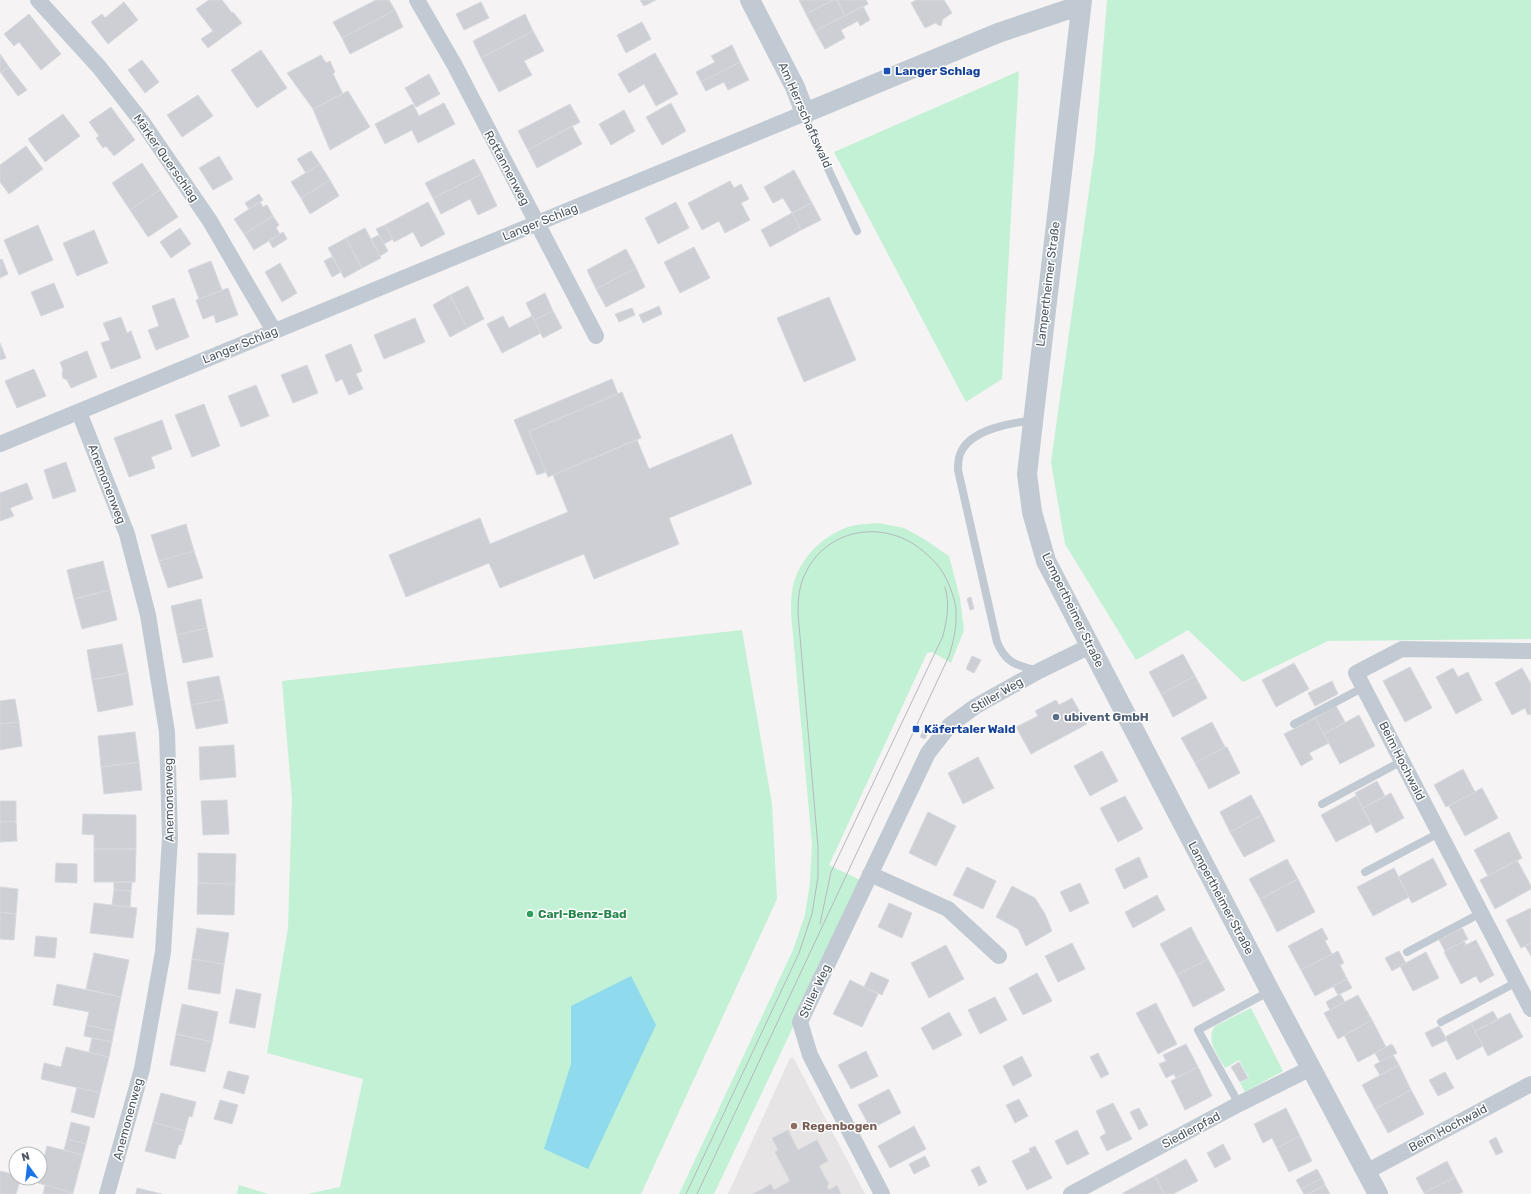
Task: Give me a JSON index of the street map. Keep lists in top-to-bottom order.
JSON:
{
  "streets": {
    "street": [
      "Am Herrschaftswald",
      "Märker Querschlag",
      "Rottannenweg",
      "Langer Schlag",
      "Lampertheimer Straße",
      "Anemonenweg",
      "Stiller Weg",
      "Beim Hochwald",
      "Siedlerpfad"
    ]
  },
  "crossings": [
    ["Am Herrschaftswald", "Langer Schlag"],
    ["Märker Querschlag", "Langer Schlag"],
    ["Rottannenweg", "Langer Schlag"],
    ["Langer Schlag", "Lampertheimer Straße"],
    ["Langer Schlag", "Anemonenweg"],
    ["Lampertheimer Straße", "Stiller Weg"],
    ["Lampertheimer Straße", "Beim Hochwald"],
    ["Lampertheimer Straße", "Siedlerpfad"]
  ],
  "places": {
    "transit": ["Langer Schlag", "Käfertaler Wald"],
    "other": ["ubivent GmbH", "Carl-Benz-Bad", "Regenbogen"]
  },
  "north": "top"
}
